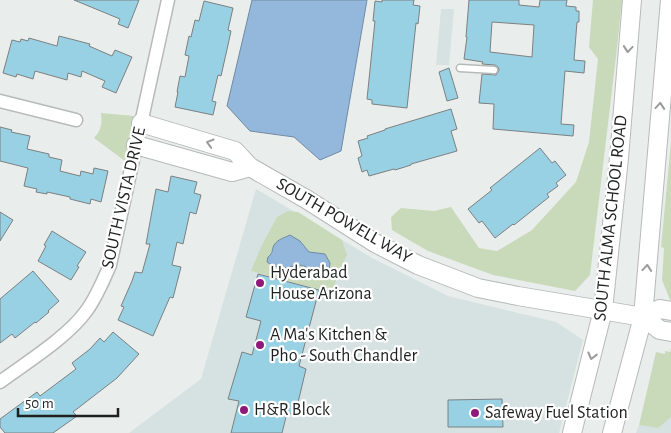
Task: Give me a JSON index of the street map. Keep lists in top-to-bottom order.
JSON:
{
  "streets": {
    "main road": ["SOUTH ALMA SCHOOL ROAD", "SOUTH POWELL WAY"],
    "street": ["SOUTH VISTA DRIVE"]
  },
  "crossings": [
    ["SOUTH VISTA DRIVE", "SOUTH POWELL WAY"],
    ["SOUTH ALMA SCHOOL ROAD", "SOUTH POWELL WAY"]
  ],
  "places": [
    "Hyderabad House Arizona",
    "A Ma's Kitchen & Pho - South Chandler",
    "H&R Block",
    "Safeway Fuel Station"
  ],
  "scale_bar": "50 m"
}
